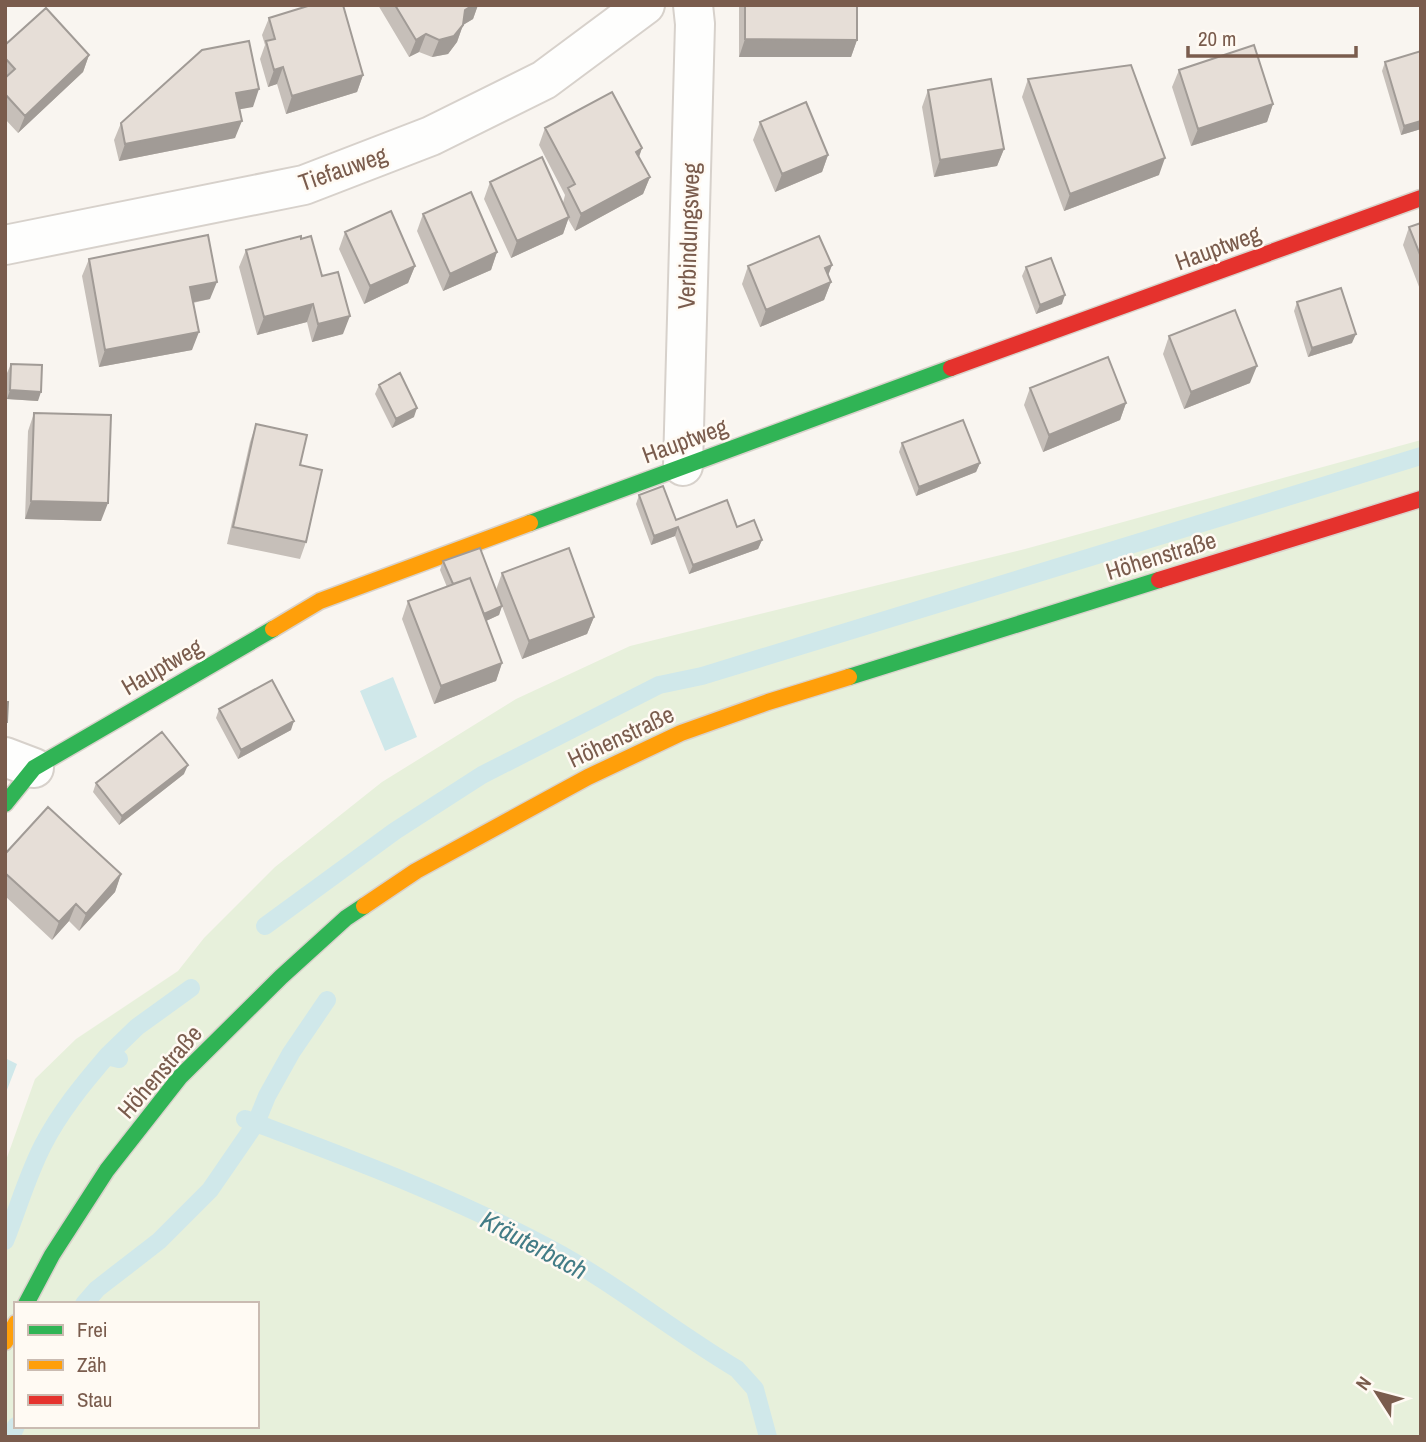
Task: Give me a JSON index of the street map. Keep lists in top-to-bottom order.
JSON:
{
  "streets": {
    "street": [
      "Tiefauweg",
      "Verbindungsweg",
      "Hauptweg",
      "Höhenstraße"
    ]
  },
  "crossings": [
    ["Verbindungsweg", "Hauptweg"]
  ],
  "water": ["Kräuterbach"],
  "legend": ["Frei", "Zäh", "Stau"],
  "scale_bar": "20 m",
  "north": "top left"
}
